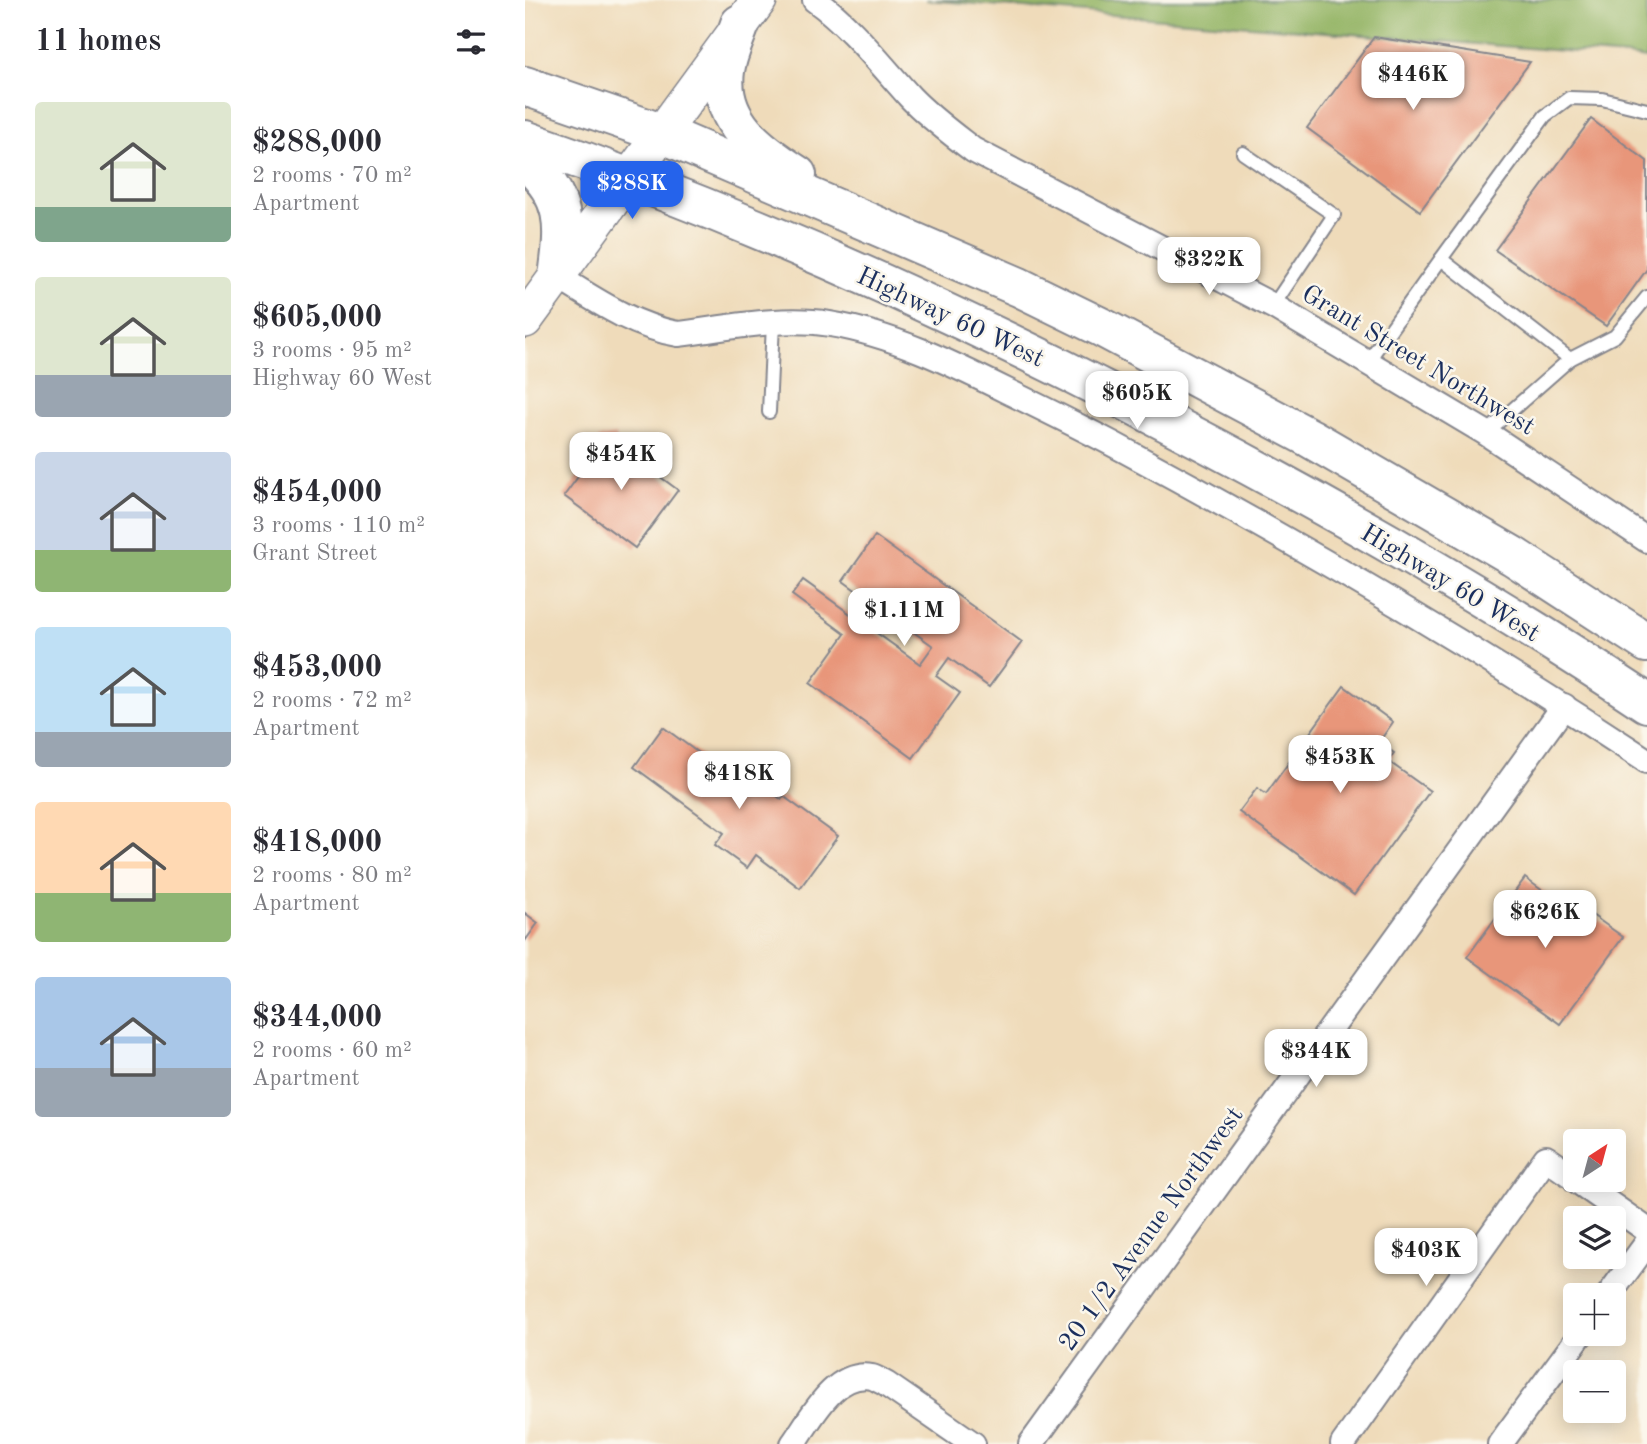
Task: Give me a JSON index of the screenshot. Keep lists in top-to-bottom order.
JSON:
{
  "streets": {
    "main road": ["Highway 60 West"],
    "street": ["Grant Street Northwest", "20 1/2 Avenue Northwest"]
  },
  "north": "top right",
  "page": {
    "heading": "11 homes",
    "price": [
      "$446K",
      "$288K",
      "$322K",
      "$605K",
      "$454K",
      "$1.11M",
      "$453K",
      "$418K",
      "$626K",
      "$344K",
      "$403K"
    ],
    "list": [
      {
        "name": "$288,000",
        "note": "2 rooms · 70 m² · Apartment"
      },
      {
        "name": "$605,000",
        "note": "3 rooms · 95 m² · Highway 60 West"
      },
      {
        "name": "$454,000",
        "note": "3 rooms · 110 m² · Grant Street"
      },
      {
        "name": "$453,000",
        "note": "2 rooms · 72 m² · Apartment"
      },
      {
        "name": "$418,000",
        "note": "2 rooms · 80 m² · Apartment"
      },
      {
        "name": "$344,000",
        "note": "2 rooms · 60 m² · Apartment"
      }
    ],
    "map_buttons": ["+", "−"]
  }
}
